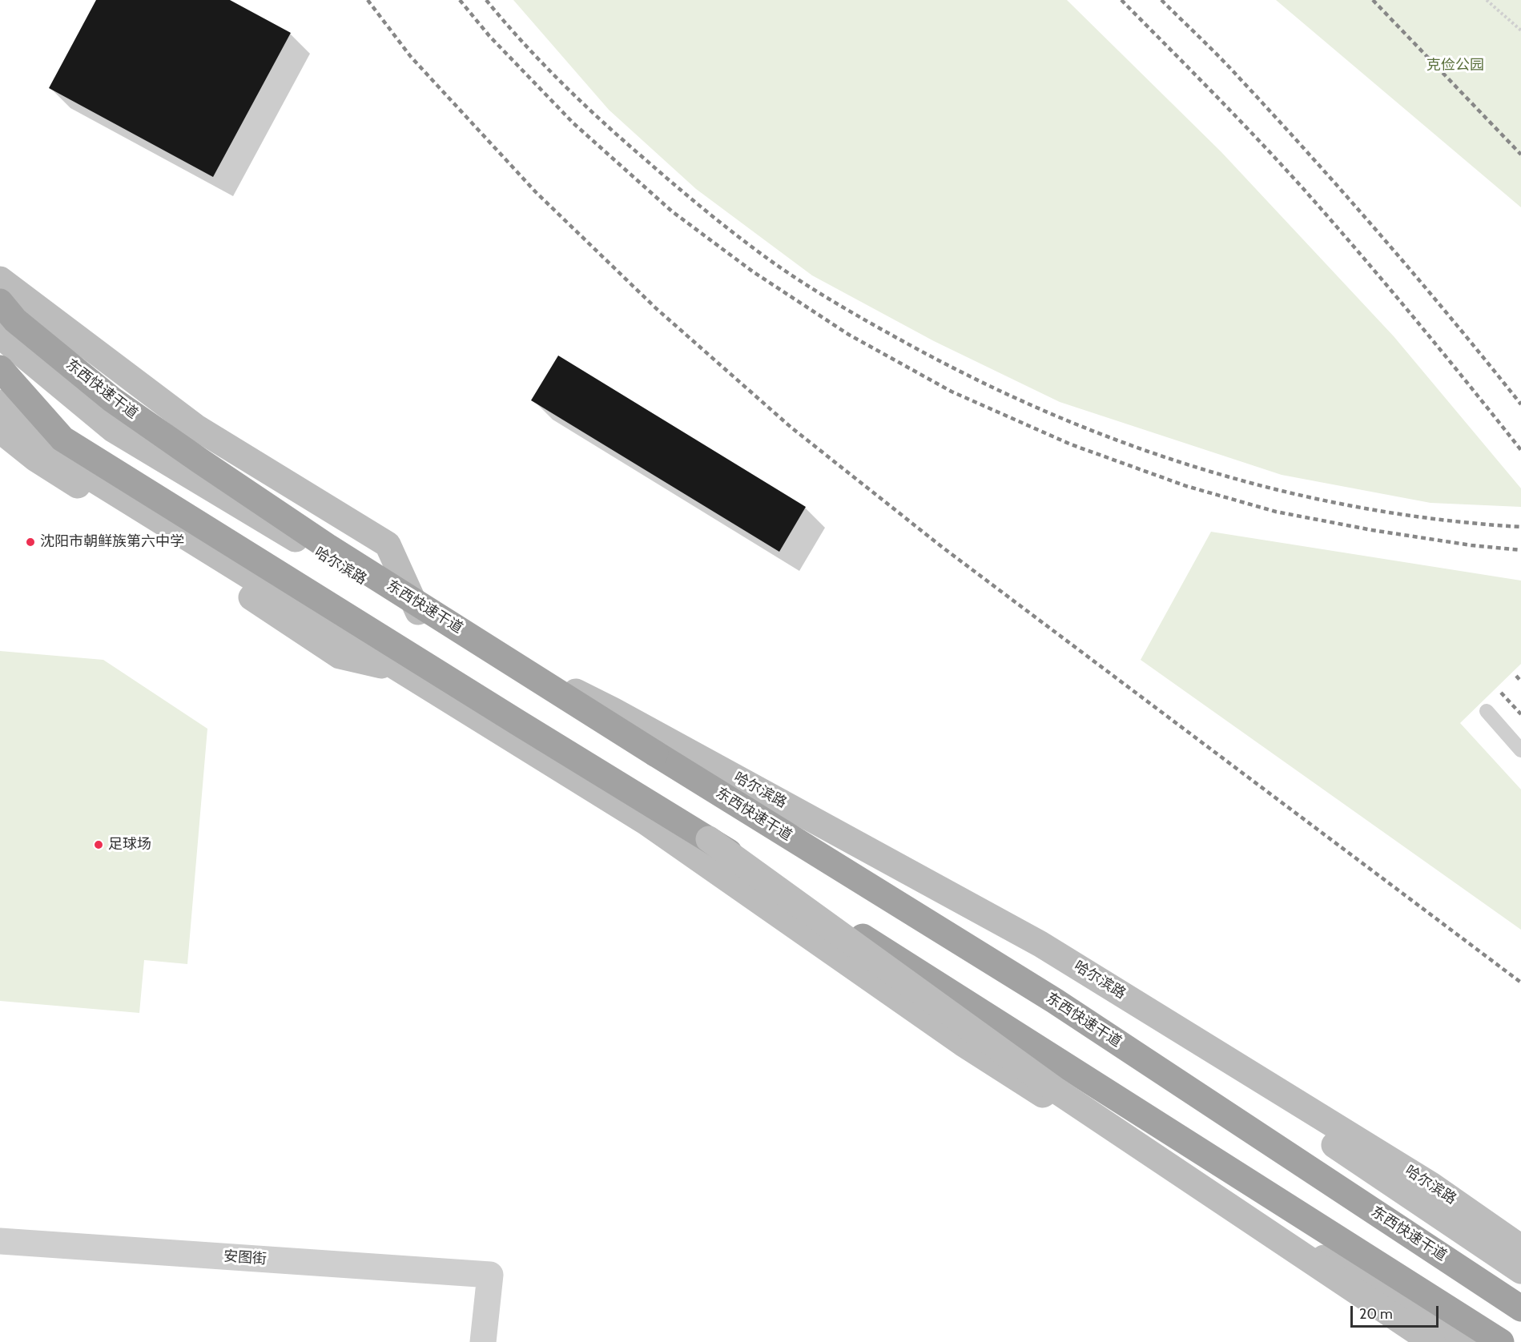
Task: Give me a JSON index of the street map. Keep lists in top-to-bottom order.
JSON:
{
  "streets": {
    "highway": ["东西快速干道"],
    "main road": ["哈尔滨路"],
    "street": ["安图街"]
  },
  "parks": ["克俭公园"],
  "places": ["沈阳市朝鲜族第六中学", "足球场"],
  "scale_bar": "20 m"
}
